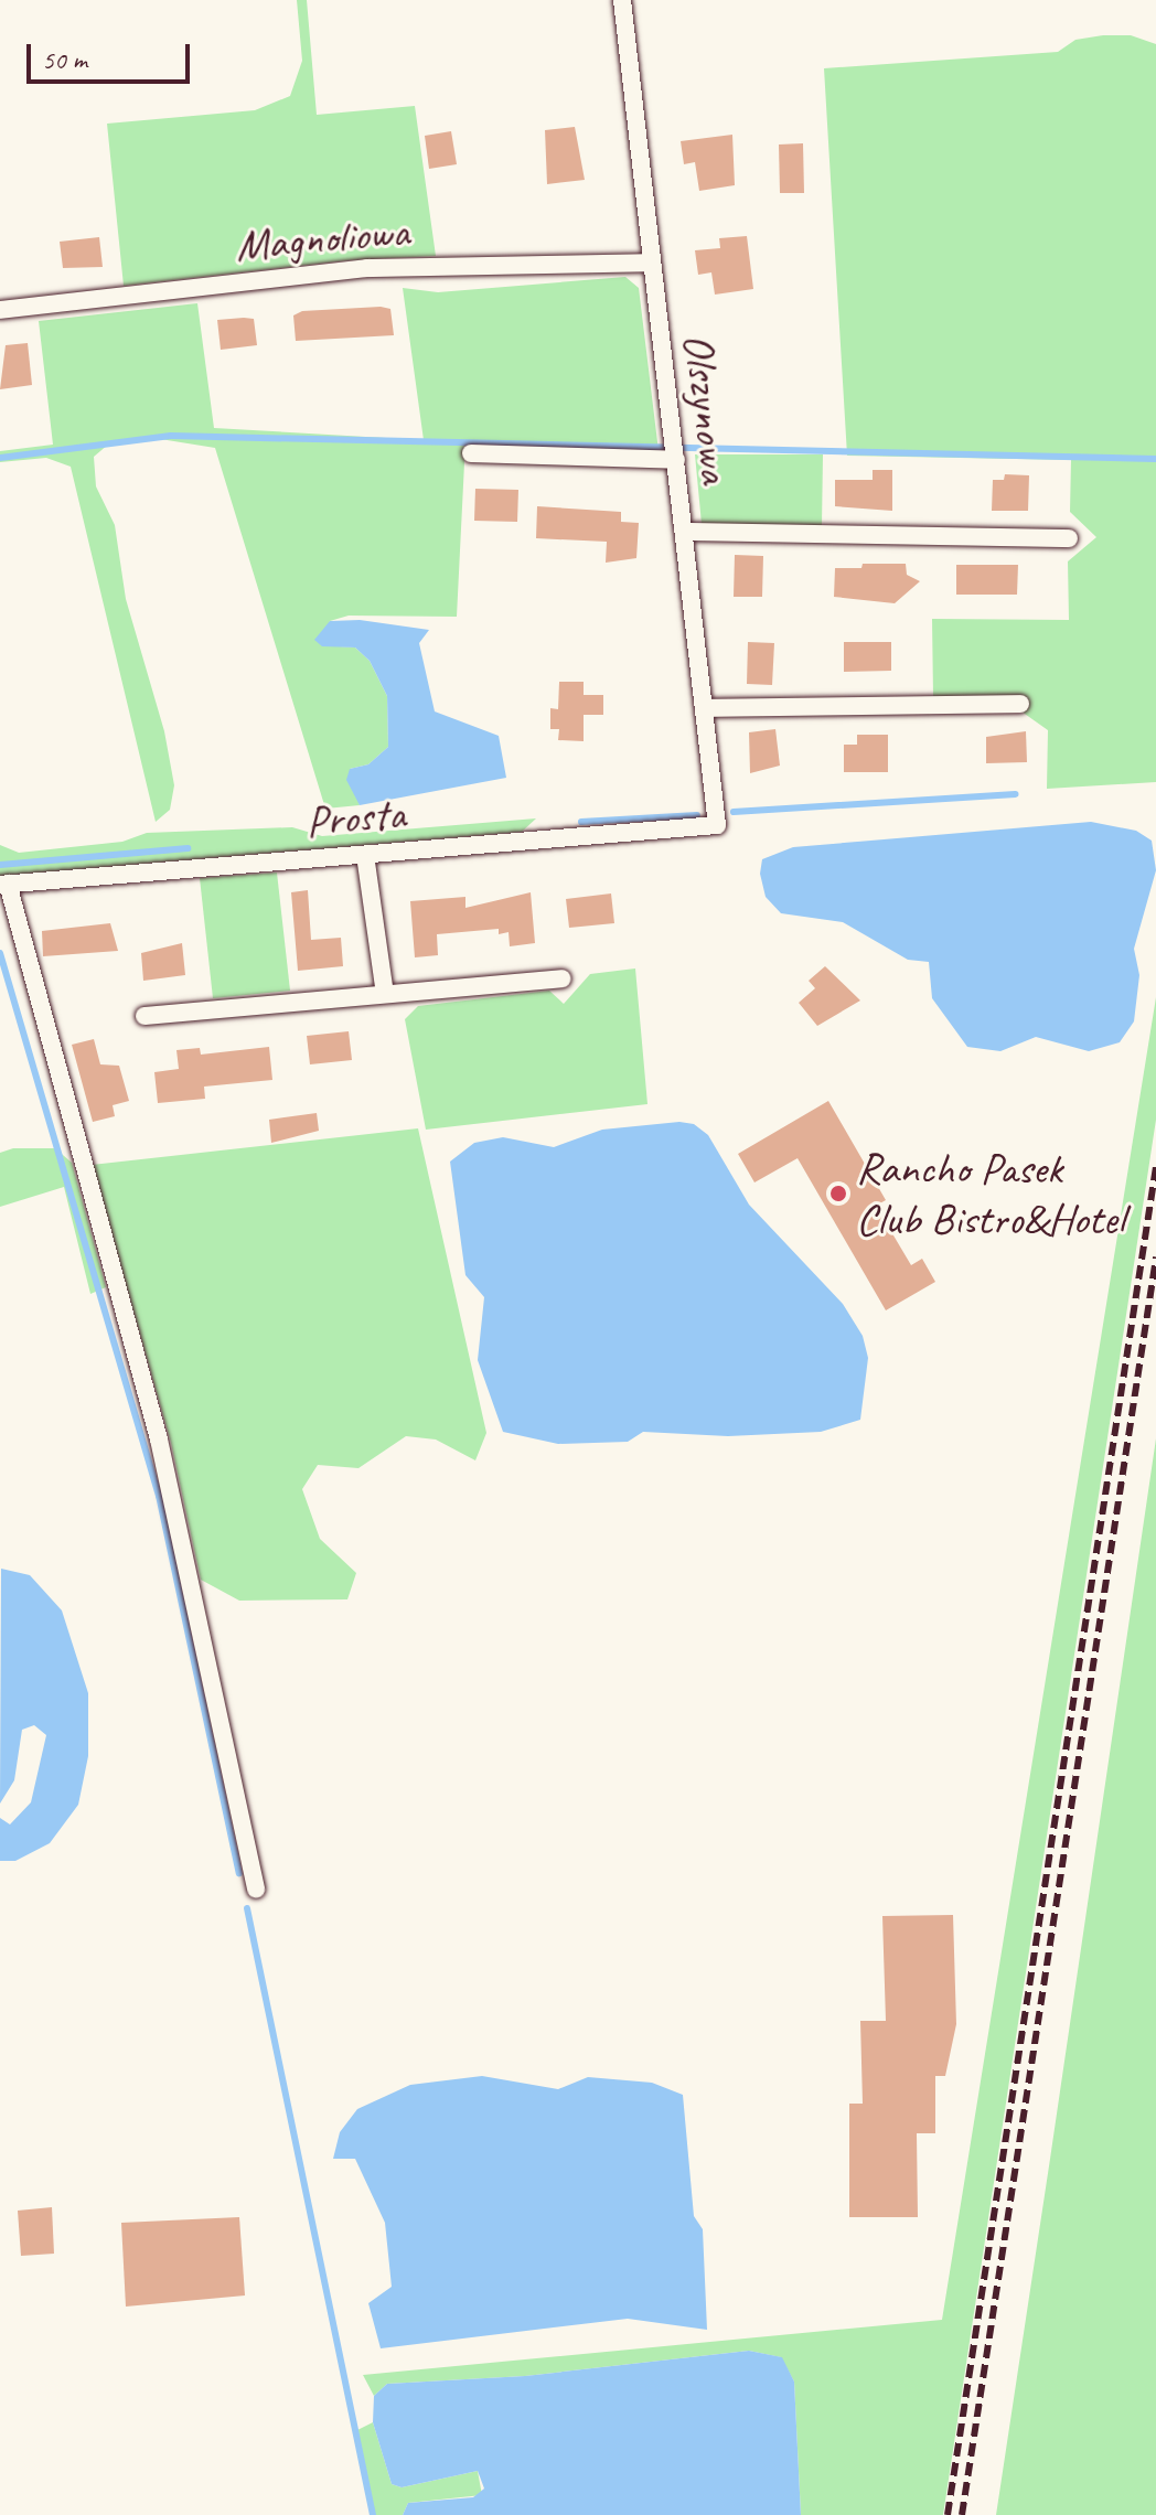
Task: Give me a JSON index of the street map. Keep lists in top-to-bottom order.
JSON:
{
  "streets": {
    "street": ["Magnoliowa", "Olszynowa", "Prosta"]
  },
  "crossings": [
    ["Magnoliowa", "Olszynowa"],
    ["Olszynowa", "Prosta"]
  ],
  "places": ["Rancho Pasek Club Bistro&Hotel"],
  "scale_bar": "50 m"
}
